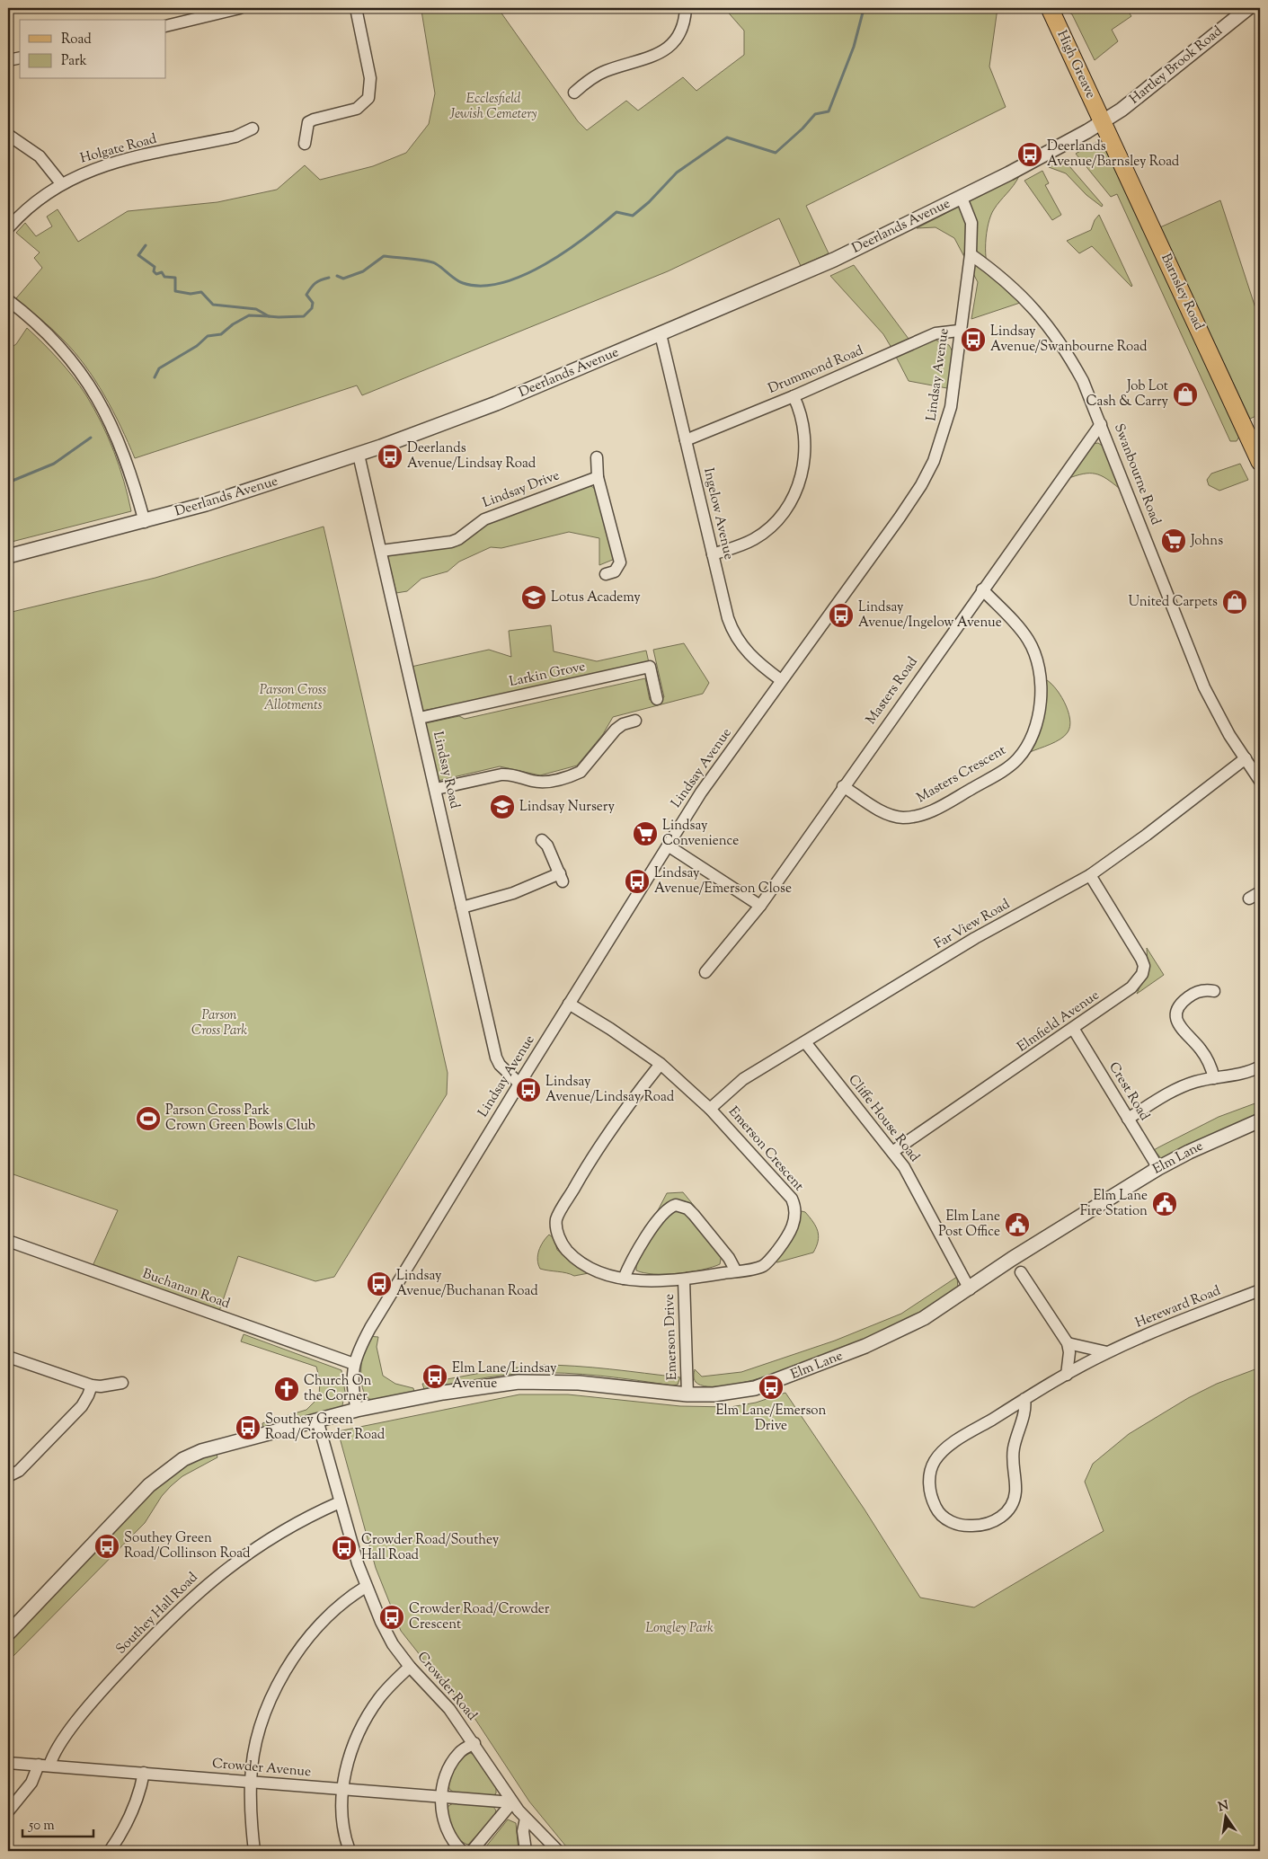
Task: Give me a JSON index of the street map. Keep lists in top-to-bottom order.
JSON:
{
  "streets": {
    "main road": ["High Greave", "Barnsley Road"],
    "street": [
      "Hartley Brook Road",
      "Holgate Road",
      "Deerlands Avenue",
      "Drummond Road",
      "Lindsay Avenue",
      "Swanbourne Road",
      "Lindsay Drive",
      "Ingelow Avenue",
      "Larkin Grove",
      "Masters Road",
      "Lindsay Road",
      "Masters Crescent",
      "Far View Road",
      "Elmfield Avenue",
      "Crest Road",
      "Cliffe House Road",
      "Emerson Crescent",
      "Elm Lane",
      "Buchanan Road",
      "Hereward Road",
      "Emerson Drive",
      "Southey Hall Road",
      "Crowder Road",
      "Crowder Avenue"
    ]
  },
  "crossings": [
    ["High Greave", "Hartley Brook Road"],
    ["High Greave", "Deerlands Avenue"],
    ["High Greave", "Barnsley Road"],
    ["Hartley Brook Road", "Deerlands Avenue"],
    ["Hartley Brook Road", "Barnsley Road"],
    ["Deerlands Avenue", "Barnsley Road"],
    ["Deerlands Avenue", "Lindsay Avenue"],
    ["Deerlands Avenue", "Ingelow Avenue"],
    ["Deerlands Avenue", "Lindsay Road"],
    ["Drummond Road", "Lindsay Avenue"],
    ["Drummond Road", "Ingelow Avenue"],
    ["Lindsay Avenue", "Swanbourne Road"],
    ["Lindsay Avenue", "Ingelow Avenue"],
    ["Lindsay Avenue", "Lindsay Road"],
    ["Lindsay Avenue", "Emerson Crescent"],
    ["Lindsay Avenue", "Elm Lane"],
    ["Lindsay Avenue", "Buchanan Road"],
    ["Swanbourne Road", "Masters Road"],
    ["Swanbourne Road", "Far View Road"],
    ["Lindsay Drive", "Lindsay Road"],
    ["Larkin Grove", "Lindsay Road"],
    ["Masters Road", "Masters Crescent"],
    ["Far View Road", "Elmfield Avenue"],
    ["Far View Road", "Cliffe House Road"],
    ["Far View Road", "Emerson Crescent"],
    ["Elmfield Avenue", "Crest Road"],
    ["Elmfield Avenue", "Cliffe House Road"],
    ["Crest Road", "Elm Lane"],
    ["Cliffe House Road", "Elm Lane"],
    ["Emerson Crescent", "Emerson Drive"],
    ["Elm Lane", "Emerson Drive"],
    ["Elm Lane", "Crowder Road"],
    ["Southey Hall Road", "Crowder Road"],
    ["Southey Hall Road", "Crowder Avenue"],
    ["Crowder Road", "Crowder Avenue"]
  ],
  "parks": [
    "Ecclesfield Jewish Cemetery",
    "Parson Cross Allotments",
    "Parson Cross Park",
    "Longley Park"
  ],
  "places": {
    "bus stop": [
      "Deerlands Avenue/Barnsley Road",
      "Lindsay Avenue/Swanbourne Road",
      "Deerlands Avenue/Lindsay Road",
      "Lindsay Avenue/Ingelow Avenue",
      "Lindsay Avenue/Emerson Close",
      "Lindsay Avenue/Lindsay Road",
      "Lindsay Avenue/Buchanan Road",
      "Elm Lane/Lindsay Avenue",
      "Elm Lane/Emerson Drive",
      "Southey Green Road/Crowder Road",
      "Southey Green Road/Collinson Road",
      "Crowder Road/Southey Hall Road",
      "Crowder Road/Crowder Crescent"
    ],
    "shop": ["Job Lot Cash & Carry", "United Carpets"],
    "supermarket": ["Johns", "Lindsay Convenience"],
    "school or university": ["Lotus Academy", "Lindsay Nursery"],
    "sports": ["Parson Cross Park Crown Green Bowls Club"],
    "public building": ["Elm Lane Fire Station", "Elm Lane Post Office"],
    "church": ["Church On the Corner"]
  },
  "legend": ["Road", "Park"],
  "scale_bar": "50 m",
  "north": "top"
}
